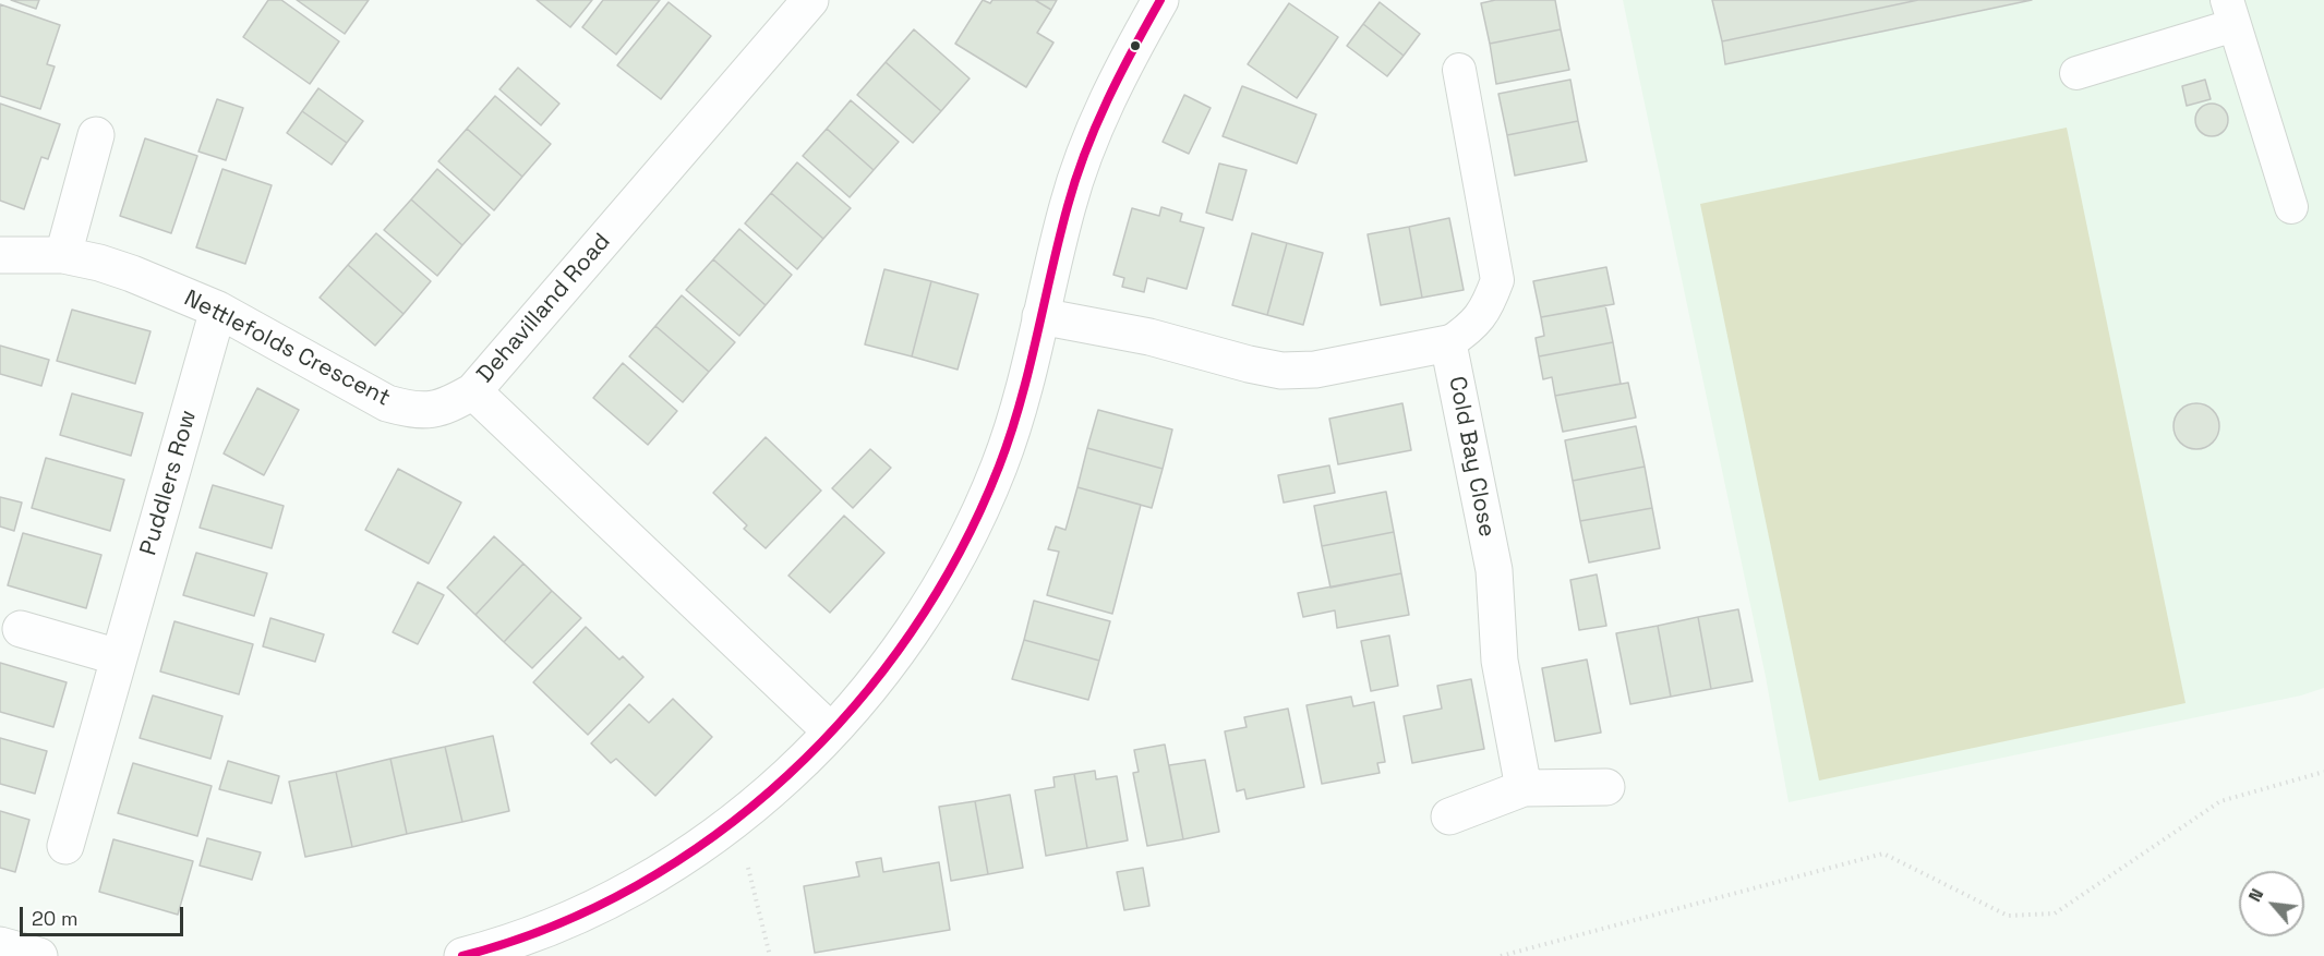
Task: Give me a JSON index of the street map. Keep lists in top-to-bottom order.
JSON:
{
  "streets": {
    "street": [
      "Dehavilland Road",
      "Nettlefolds Crescent",
      "Cold Bay Close",
      "Puddlers Row"
    ]
  },
  "crossings": [
    ["Dehavilland Road", "Nettlefolds Crescent"],
    ["Nettlefolds Crescent", "Puddlers Row"]
  ],
  "scale_bar": "20 m",
  "north": "top left"
}
